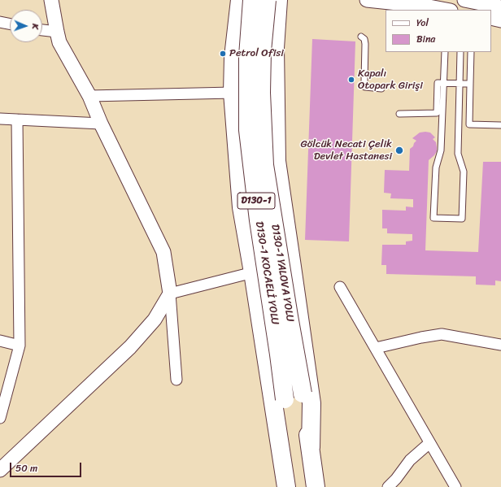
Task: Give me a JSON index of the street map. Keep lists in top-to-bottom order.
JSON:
{
  "streets": {
    "highway": ["D130-1", "D130-1 KOCAELİ YOLU", "D130-1 YALOVA YOLU"]
  },
  "places": ["Petrol Ofisi", "Kapalı Otopark Girişi", "Gölcük Necati Çelik Devlet Hastanesi"],
  "legend": ["Yol", "Bina"],
  "scale_bar": "50 m",
  "north": "right"
}
